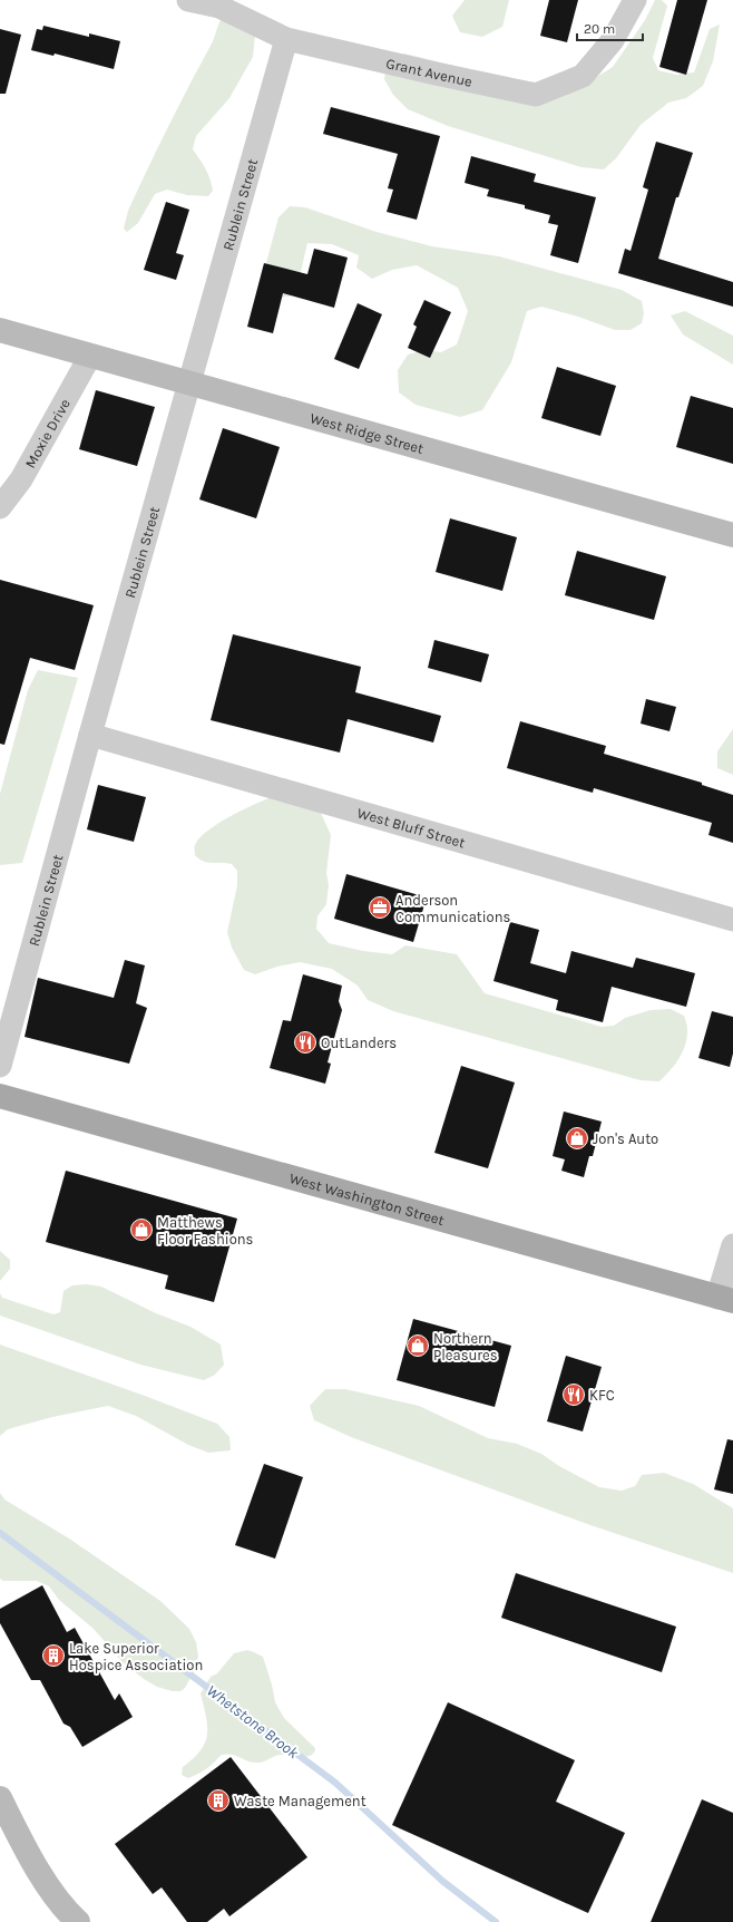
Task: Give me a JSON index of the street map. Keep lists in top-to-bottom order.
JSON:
{
  "streets": {
    "main road": ["West Washington Street"],
    "street": [
      "Grant Avenue",
      "Rublein Street",
      "Moxie Drive",
      "West Ridge Street",
      "West Bluff Street"
    ]
  },
  "crossings": [
    ["Grant Avenue", "Rublein Street"],
    ["Rublein Street", "West Ridge Street"],
    ["Rublein Street", "West Bluff Street"],
    ["Moxie Drive", "West Ridge Street"]
  ],
  "water": ["Whetstone Brook"],
  "places": {
    "office": ["Anderson Communications"],
    "restaurant": ["OutLanders", "KFC"],
    "shop": ["Jon's Auto", "Matthews Floor Fashions", "Northern Pleasures"],
    "building": ["Lake Superior Hospice Association", "Waste Management"]
  },
  "scale_bar": "20 m"
}
